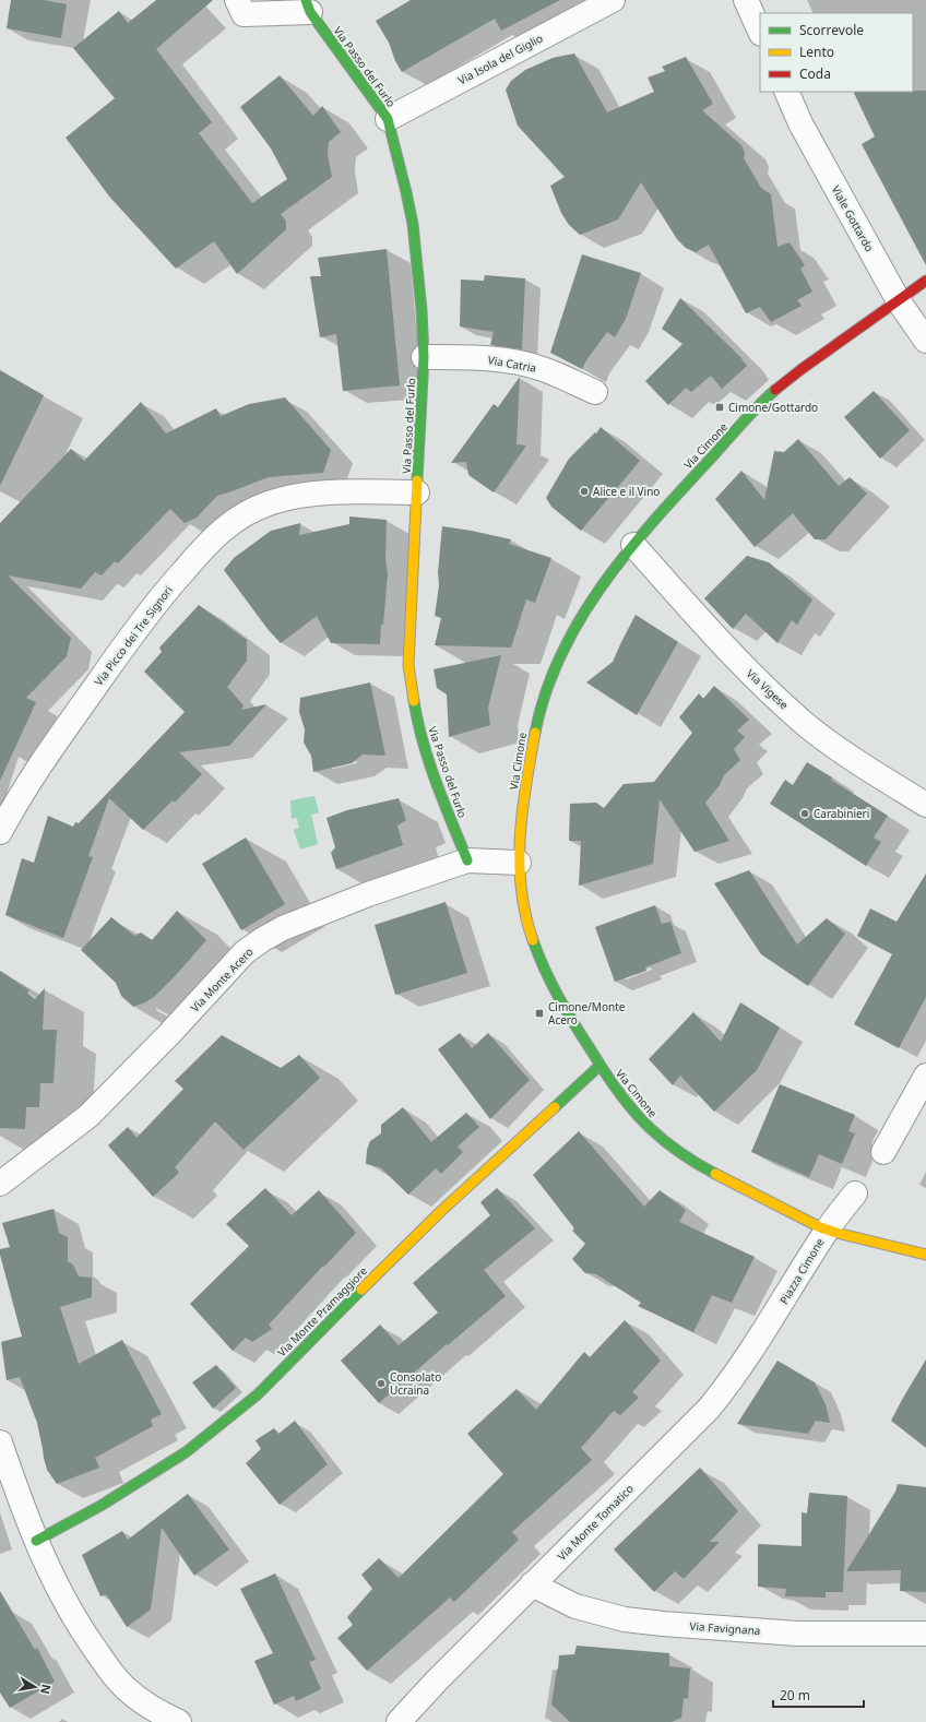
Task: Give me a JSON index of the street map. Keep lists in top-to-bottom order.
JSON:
{
  "streets": {
    "street": [
      "Via Isola del Giglio",
      "Via Passo del Furlo",
      "Viale Gottardo",
      "Via Catria",
      "Via Cimone",
      "Via Picco dei Tre Signori",
      "Via Vigese",
      "Via Monte Acero",
      "Piazza Cimone",
      "Via Monte Pramaggiore",
      "Via Monte Tomatico",
      "Via Favignana"
    ]
  },
  "crossings": [
    ["Via Isola del Giglio", "Via Passo del Furlo"],
    ["Via Passo del Furlo", "Via Catria"],
    ["Via Passo del Furlo", "Via Picco dei Tre Signori"],
    ["Via Passo del Furlo", "Via Monte Acero"],
    ["Viale Gottardo", "Via Cimone"],
    ["Via Cimone", "Via Vigese"],
    ["Via Cimone", "Via Monte Acero"],
    ["Via Cimone", "Piazza Cimone"],
    ["Via Cimone", "Via Monte Pramaggiore"],
    ["Piazza Cimone", "Via Monte Tomatico"],
    ["Via Monte Tomatico", "Via Favignana"]
  ],
  "places": {
    "transit": ["Cimone/Gottardo", "Cimone/Monte Acero"],
    "other": ["Alice e il Vino", "Carabinieri", "Consolato Ucraina"]
  },
  "legend": ["Scorrevole", "Lento", "Coda"],
  "scale_bar": "20 m",
  "north": "right"
}
